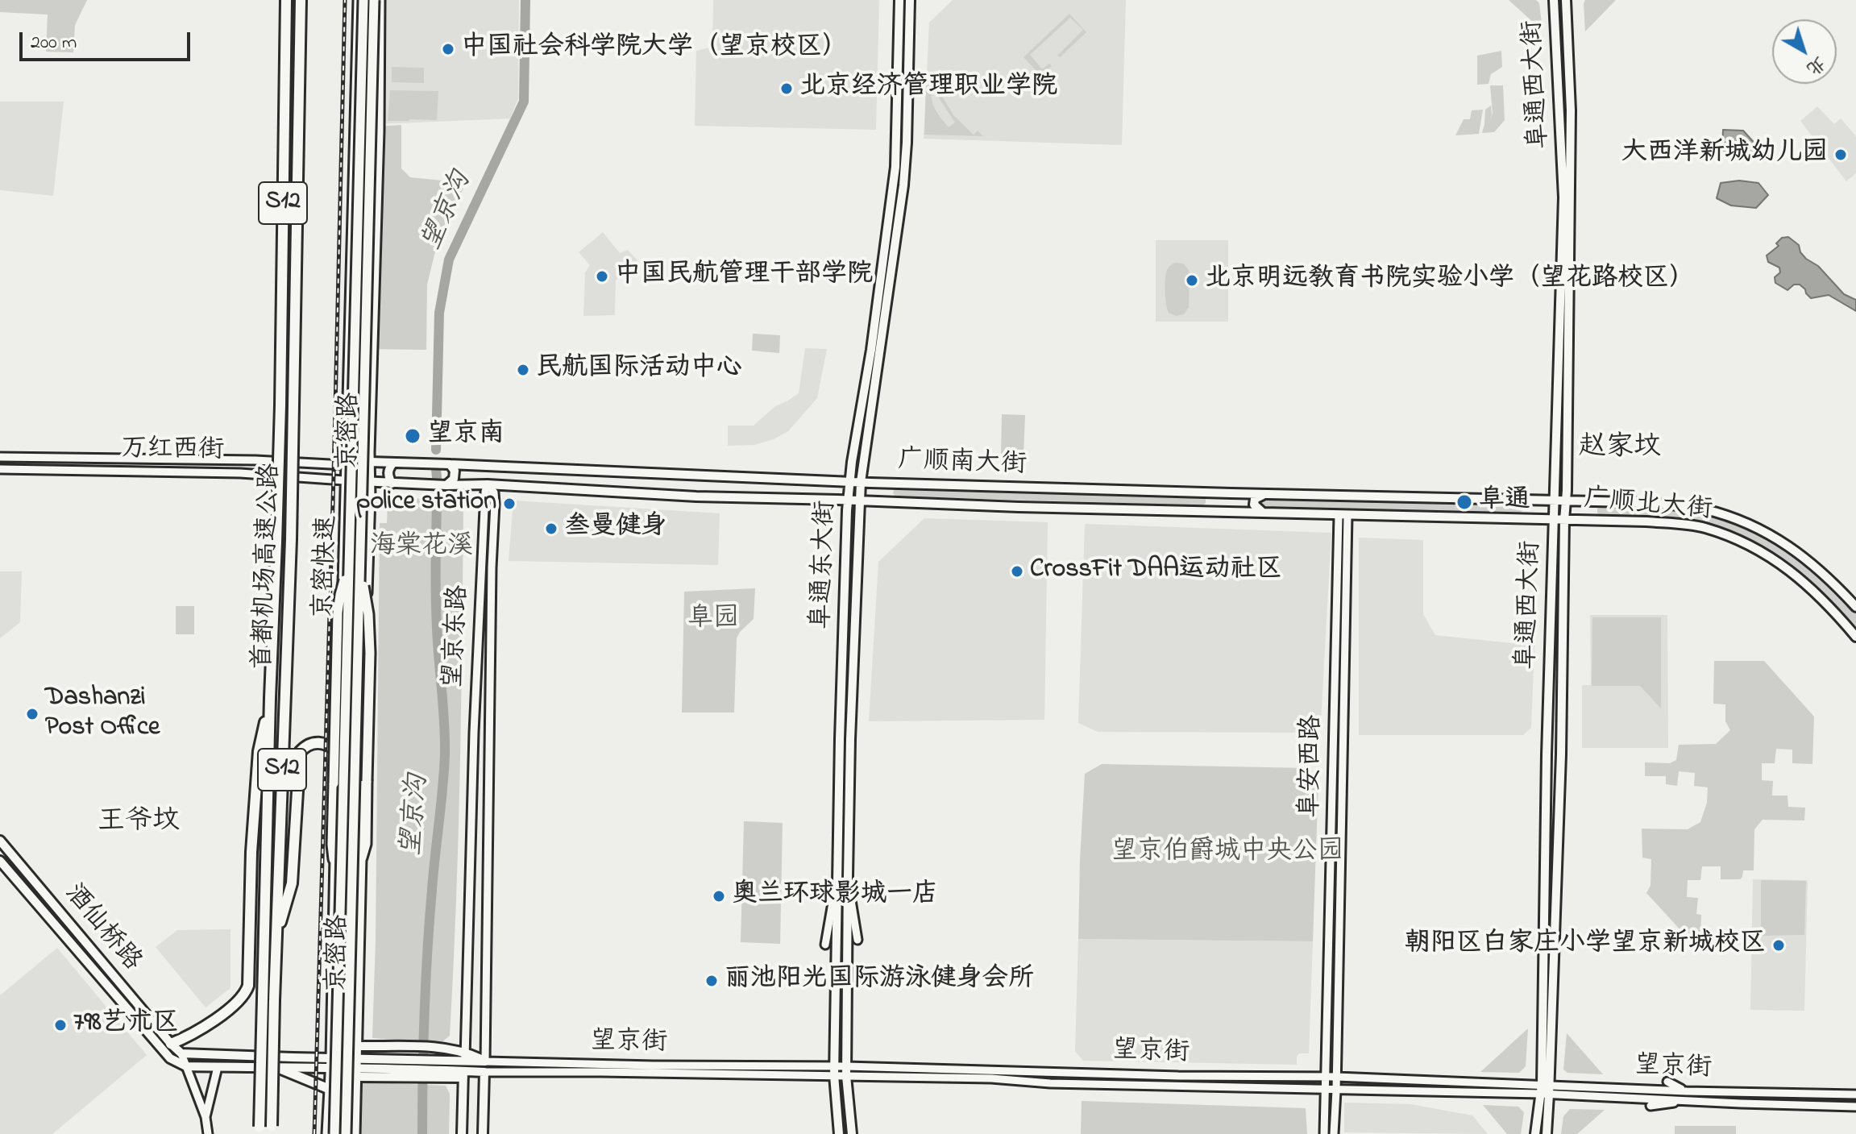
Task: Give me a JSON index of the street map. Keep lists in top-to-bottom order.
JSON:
{
  "streets": {
    "highway": ["S12", "首都机场高速公路", "京密快速"],
    "main road": [
      "阜通西大街",
      "京密路",
      "万红西街",
      "广顺南大街",
      "广顺北大街",
      "阜通东大街",
      "望京东路",
      "阜安西路",
      "酒仙桥路",
      "望京街"
    ]
  },
  "crossings": [
    ["阜通西大街", "广顺南大街"],
    ["阜通西大街", "广顺北大街"],
    ["阜通西大街", "望京街"],
    ["京密路", "万红西街"],
    ["京密路", "广顺南大街"],
    ["万红西街", "广顺南大街"],
    ["广顺南大街", "广顺北大街"],
    ["广顺南大街", "阜通东大街"],
    ["广顺南大街", "望京东路"],
    ["广顺南大街", "阜安西路"],
    ["阜通东大街", "望京街"],
    ["望京东路", "望京街"],
    ["阜安西路", "望京街"]
  ],
  "districts": ["赵家坟", "王爷坟"],
  "water": ["望京沟"],
  "parks": ["海棠花溪", "阜园", "望京伯爵城中央公园"],
  "places": [
    "中国社会科学院大学（望京校区）",
    "北京经济管理职业学院",
    "大西洋新城幼儿园",
    "中国民航管理干部学院",
    "北京明远教育书院实验小学（望花路校区）",
    "民航国际活动中心",
    "望京南",
    "阜通",
    "police station",
    "叁曼健身",
    "CrossFit DAA运动社区",
    "Dashanzi Post Office",
    "奥兰环球影城一店",
    "朝阳区白家庄小学望京新城校区",
    "丽池阳光国际游泳健身会所",
    "798艺术区"
  ],
  "scale_bar": "200 m",
  "north": "bottom right"
}
